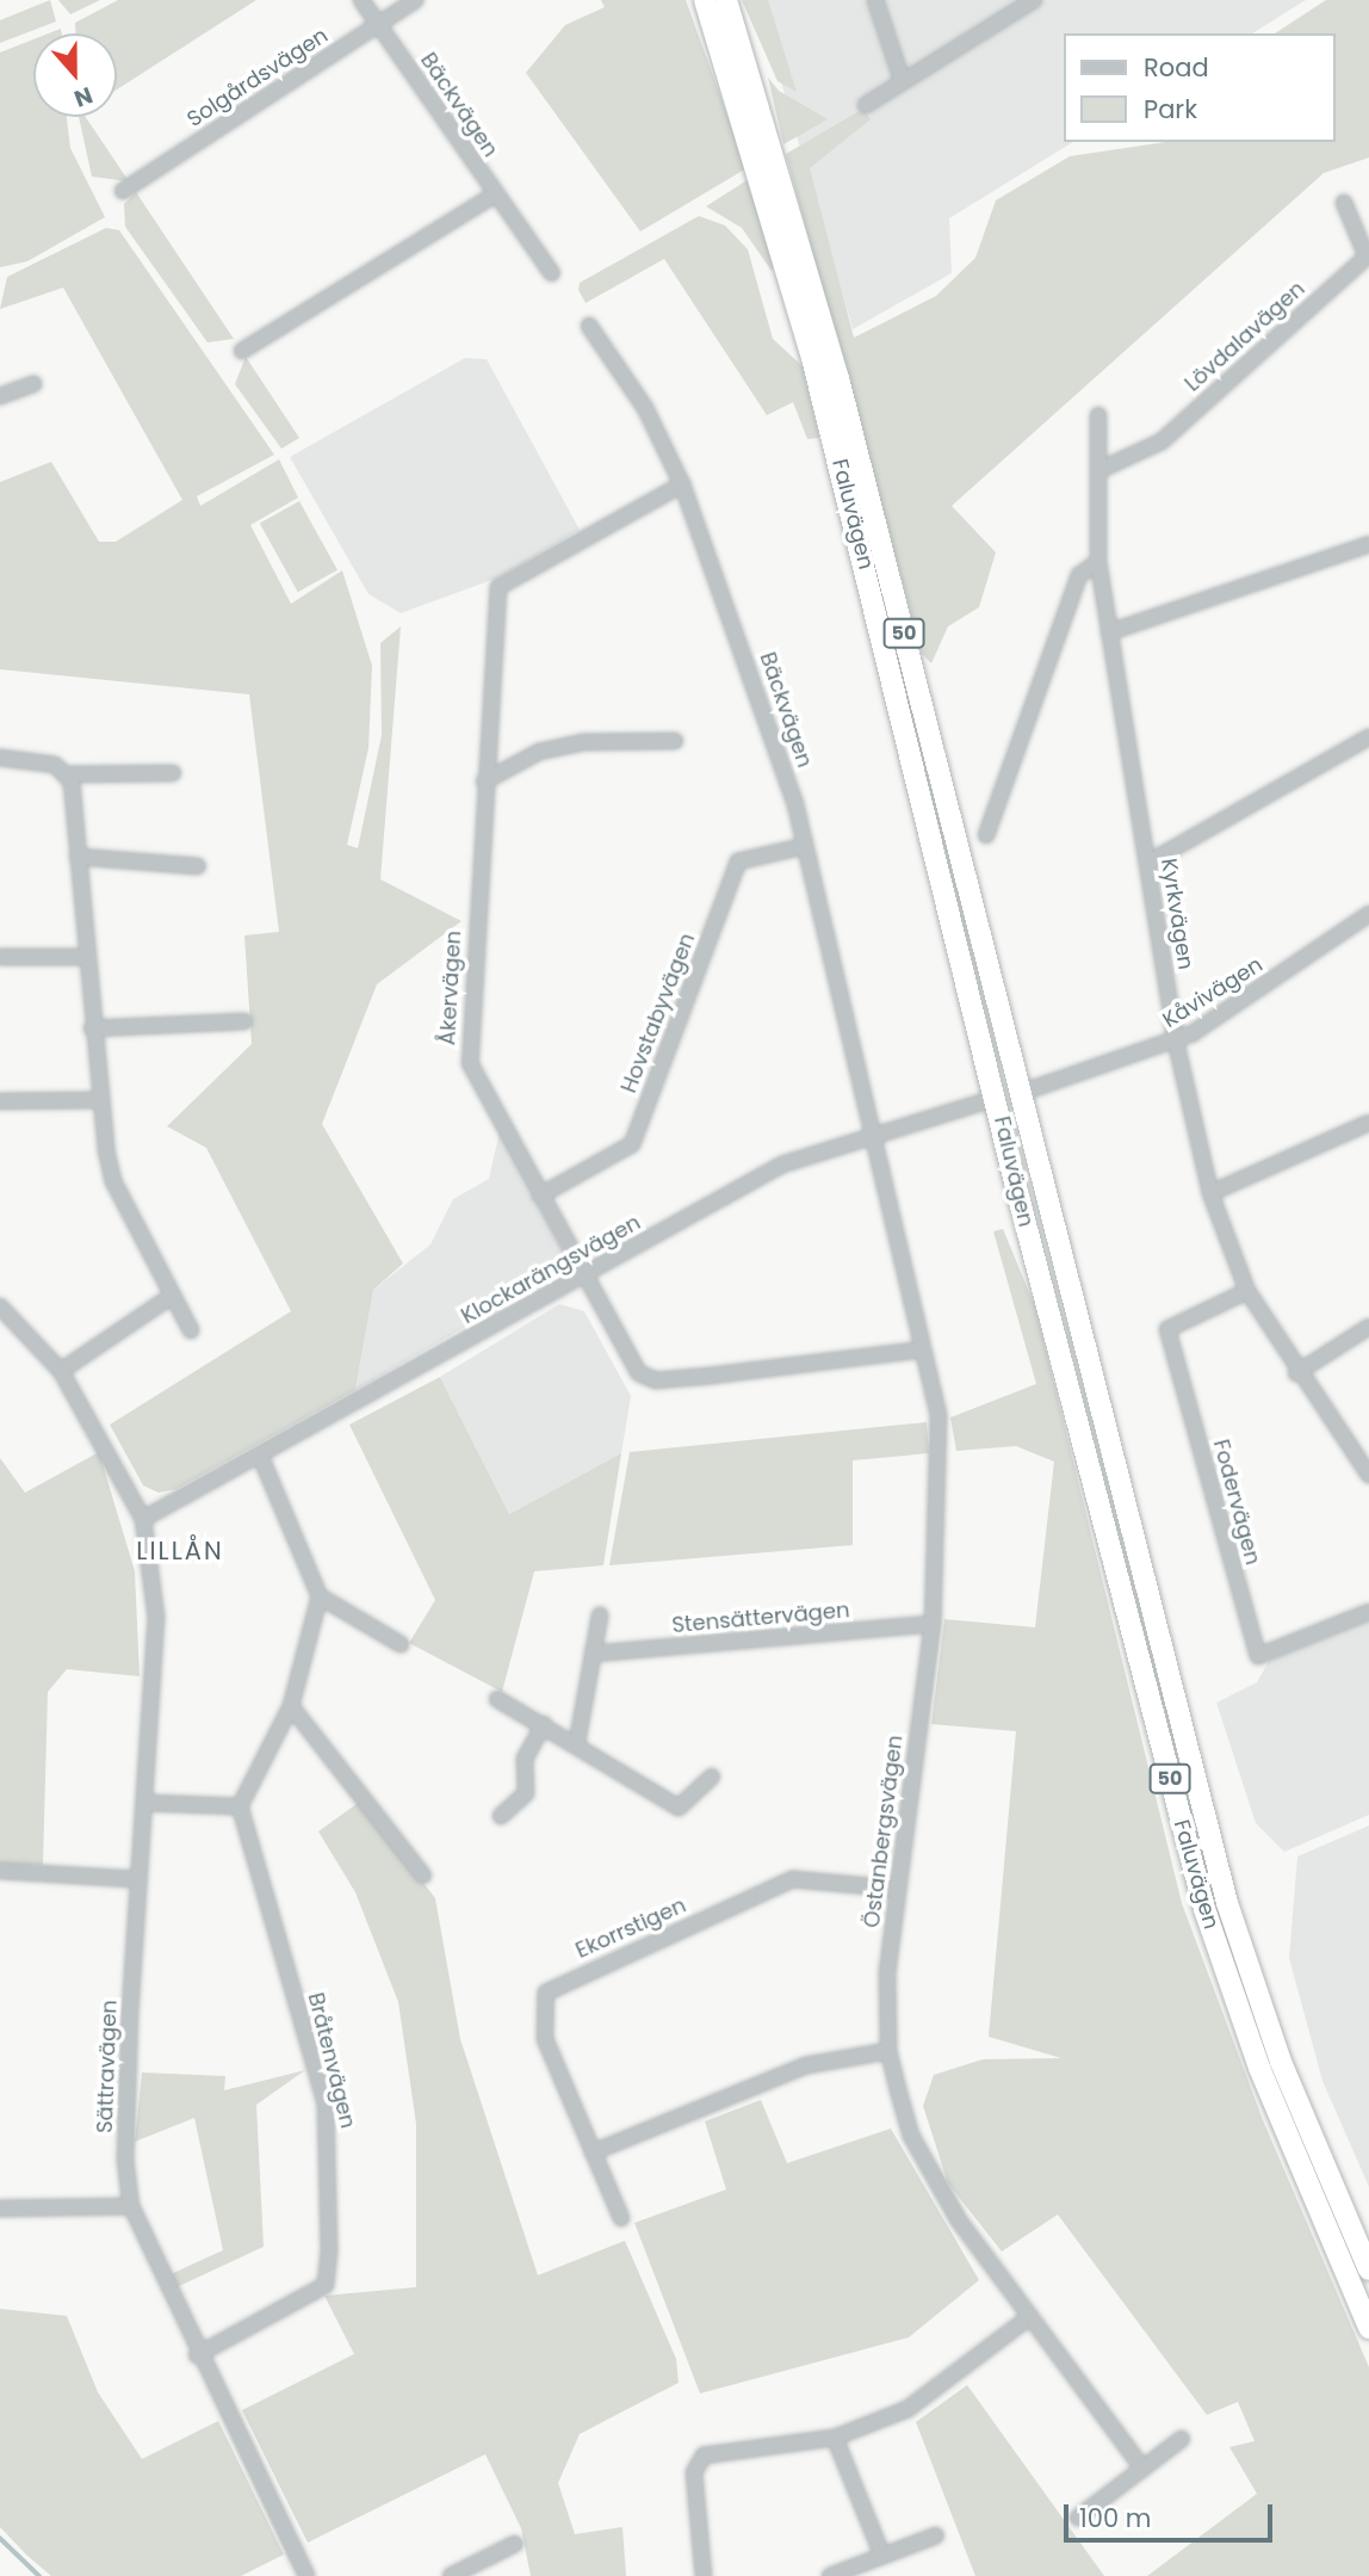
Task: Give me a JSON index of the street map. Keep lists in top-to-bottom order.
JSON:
{
  "streets": {
    "highway": ["Faluvägen", "50"],
    "street": [
      "Solgårdsvägen",
      "Bäckvägen",
      "Lövdalavägen",
      "Kyrkvägen",
      "Åkervägen",
      "Kåvivägen",
      "Hovstabyvägen",
      "Klockarängsvägen",
      "Fodervägen",
      "Stensättervägen",
      "Östanbergsvägen",
      "Ekorrstigen",
      "Bråtenvägen",
      "Sättravägen"
    ]
  },
  "crossings": [
    ["Solgårdsvägen", "Bäckvägen"],
    ["Bäckvägen", "Åkervägen"],
    ["Bäckvägen", "Hovstabyvägen"],
    ["Bäckvägen", "Klockarängsvägen"],
    ["Bäckvägen", "Östanbergsvägen"],
    ["Lövdalavägen", "Kyrkvägen"],
    ["Faluvägen", "Kåvivägen"],
    ["Faluvägen", "Klockarängsvägen"],
    ["Kyrkvägen", "Kåvivägen"],
    ["Kyrkvägen", "Fodervägen"],
    ["Åkervägen", "Hovstabyvägen"],
    ["Åkervägen", "Klockarängsvägen"],
    ["Åkervägen", "Östanbergsvägen"],
    ["Kåvivägen", "Klockarängsvägen"],
    ["Klockarängsvägen", "Östanbergsvägen"],
    ["Klockarängsvägen", "Sättravägen"],
    ["Stensättervägen", "Östanbergsvägen"],
    ["Östanbergsvägen", "Ekorrstigen"],
    ["Bråtenvägen", "Sättravägen"]
  ],
  "districts": ["LILLÅN"],
  "legend": ["Road", "Park"],
  "scale_bar": "100 m",
  "north": "bottom"
}
